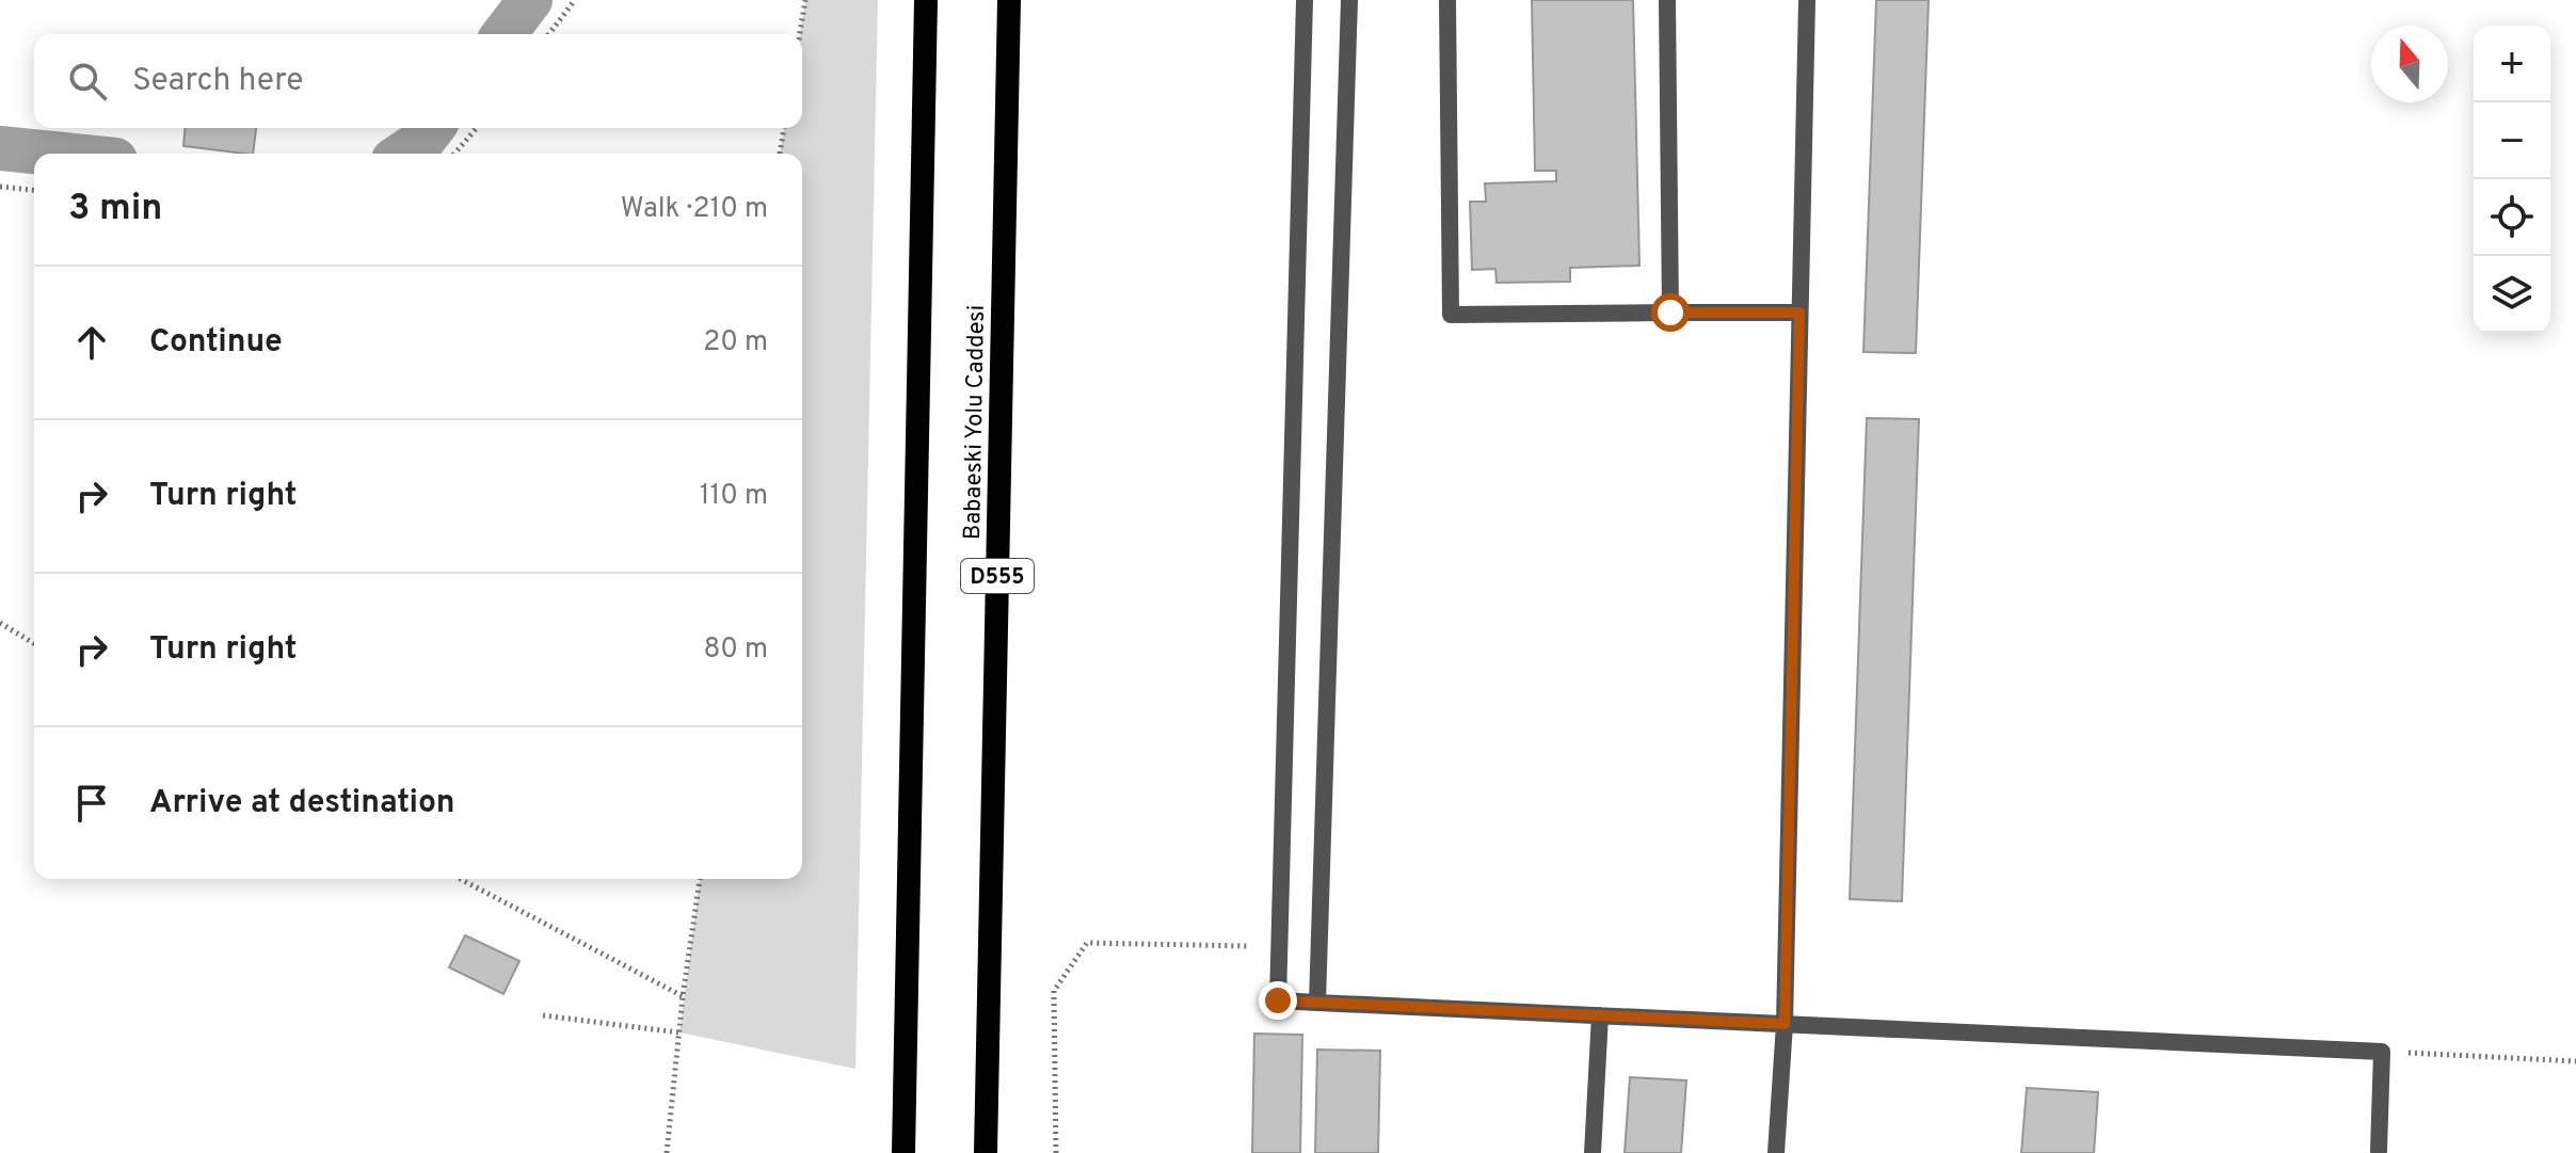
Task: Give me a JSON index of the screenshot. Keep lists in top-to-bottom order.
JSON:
{
  "streets": {
    "highway": ["Babaeski Yolu Caddesi", "D555"]
  },
  "north": "top",
  "page": {
    "map_buttons": ["+", "−"],
    "search": "Search here",
    "heading": ["3 min", "Walk · 210 m"],
    "list": [
      ["Continue", "20 m"],
      ["Turn right", "110 m"],
      ["Turn right", "80 m"],
      "Arrive at destination"
    ]
  }
}
